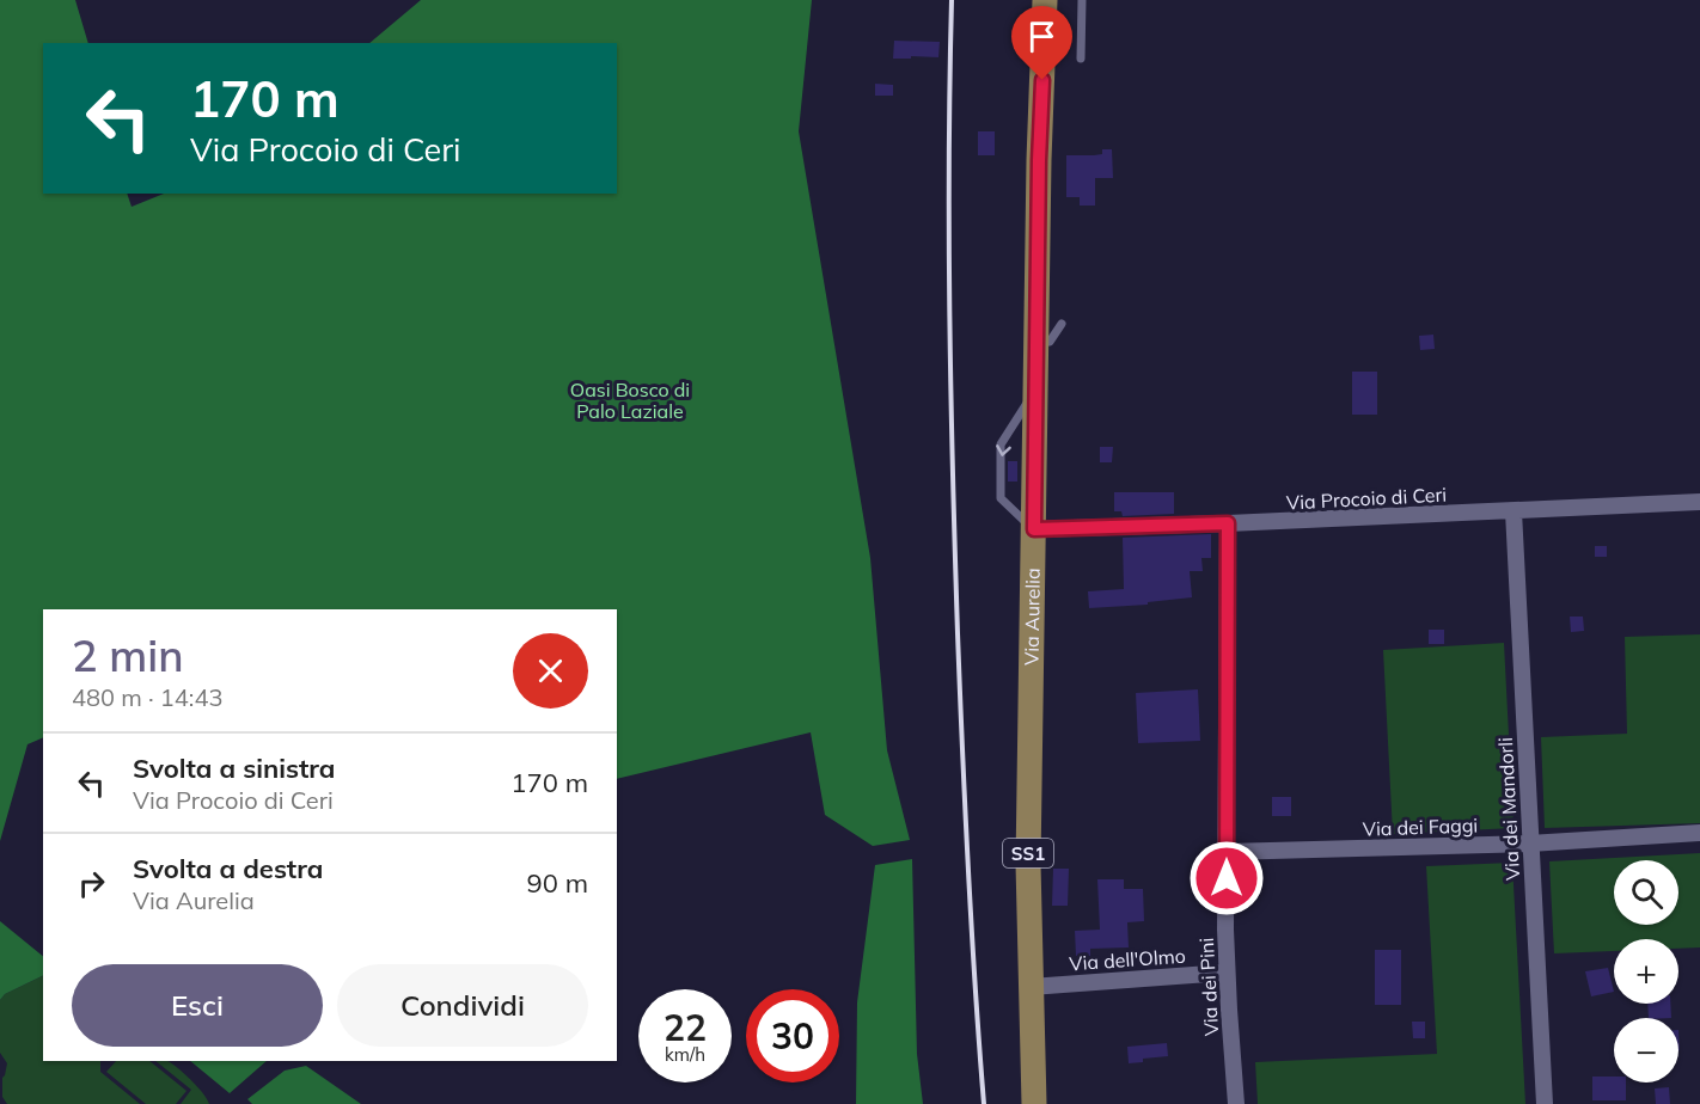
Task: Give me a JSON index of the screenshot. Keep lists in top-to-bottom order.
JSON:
{
  "streets": {
    "main road": ["Via Aurelia", "SS1"],
    "street": [
      "Via Procoio di Ceri",
      "Via dei Mandorli",
      "Via dei Faggi",
      "Via dell'Olmo",
      "Via dei Pini"
    ]
  },
  "crossings": [
    ["Via Procoio di Ceri", "Via Aurelia"],
    ["Via Procoio di Ceri", "Via dei Mandorli"],
    ["Via Procoio di Ceri", "Via dei Pini"],
    ["Via Aurelia", "Via dell'Olmo"],
    ["Via dei Mandorli", "Via dei Faggi"],
    ["Via dei Faggi", "Via dei Pini"],
    ["Via dell'Olmo", "Via dei Pini"]
  ],
  "parks": ["Oasi Bosco di Palo Laziale"],
  "page": {
    "turn": ["170 m", "Via Procoio di Ceri"],
    "heading": ["2 min", "480 m · 14:43"],
    "list": [
      {
        "name": "Svolta a sinistra",
        "note": "Via Procoio di Ceri",
        "value": "170 m"
      },
      {
        "name": "Svolta a destra",
        "note": "Via Aurelia",
        "value": "90 m"
      }
    ],
    "map_buttons": ["+", "−"],
    "buttons": ["Esci", "Condividi"],
    "speed": "22 km/h",
    "limit": "30"
  }
}
